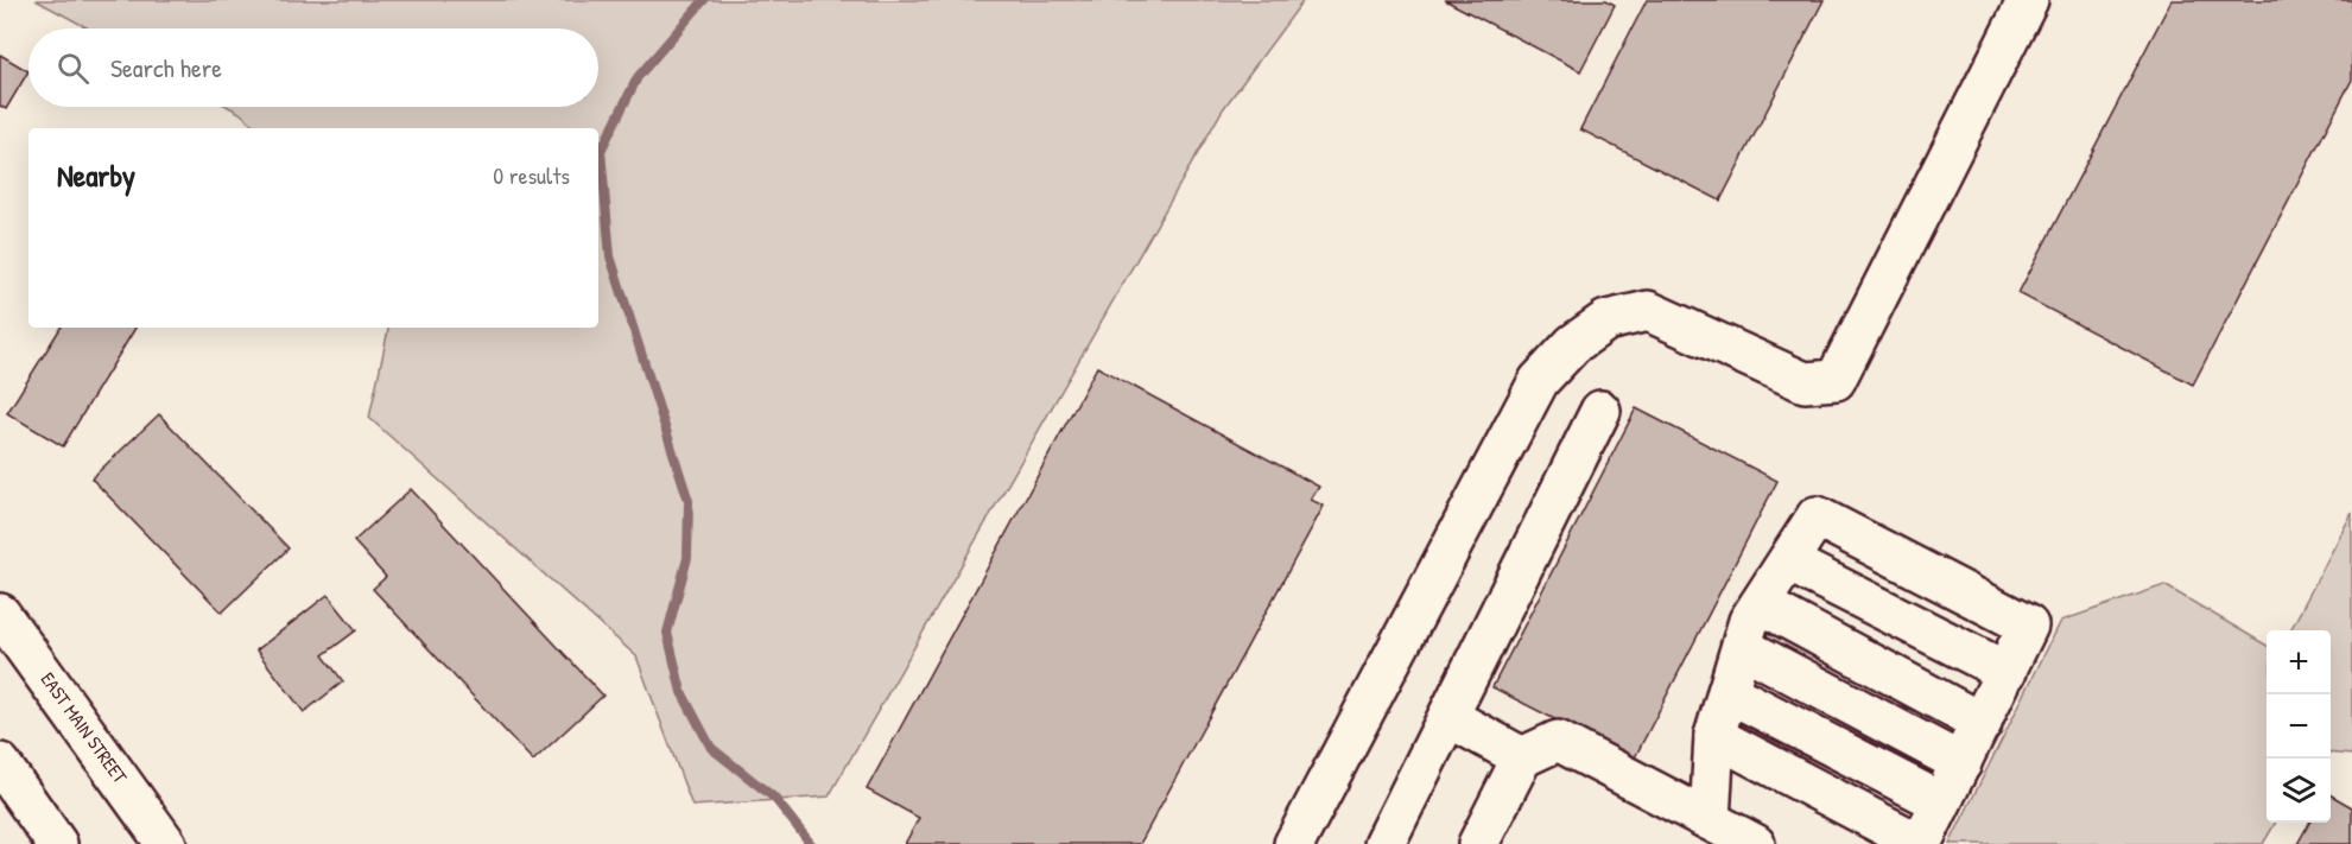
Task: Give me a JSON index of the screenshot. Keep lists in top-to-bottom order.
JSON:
{
  "streets": {
    "main road": ["EAST MAIN STREET"]
  },
  "page": {
    "search": "Search here",
    "heading": ["Nearby", "0 results"],
    "map_buttons": ["+", "−"]
  }
}
